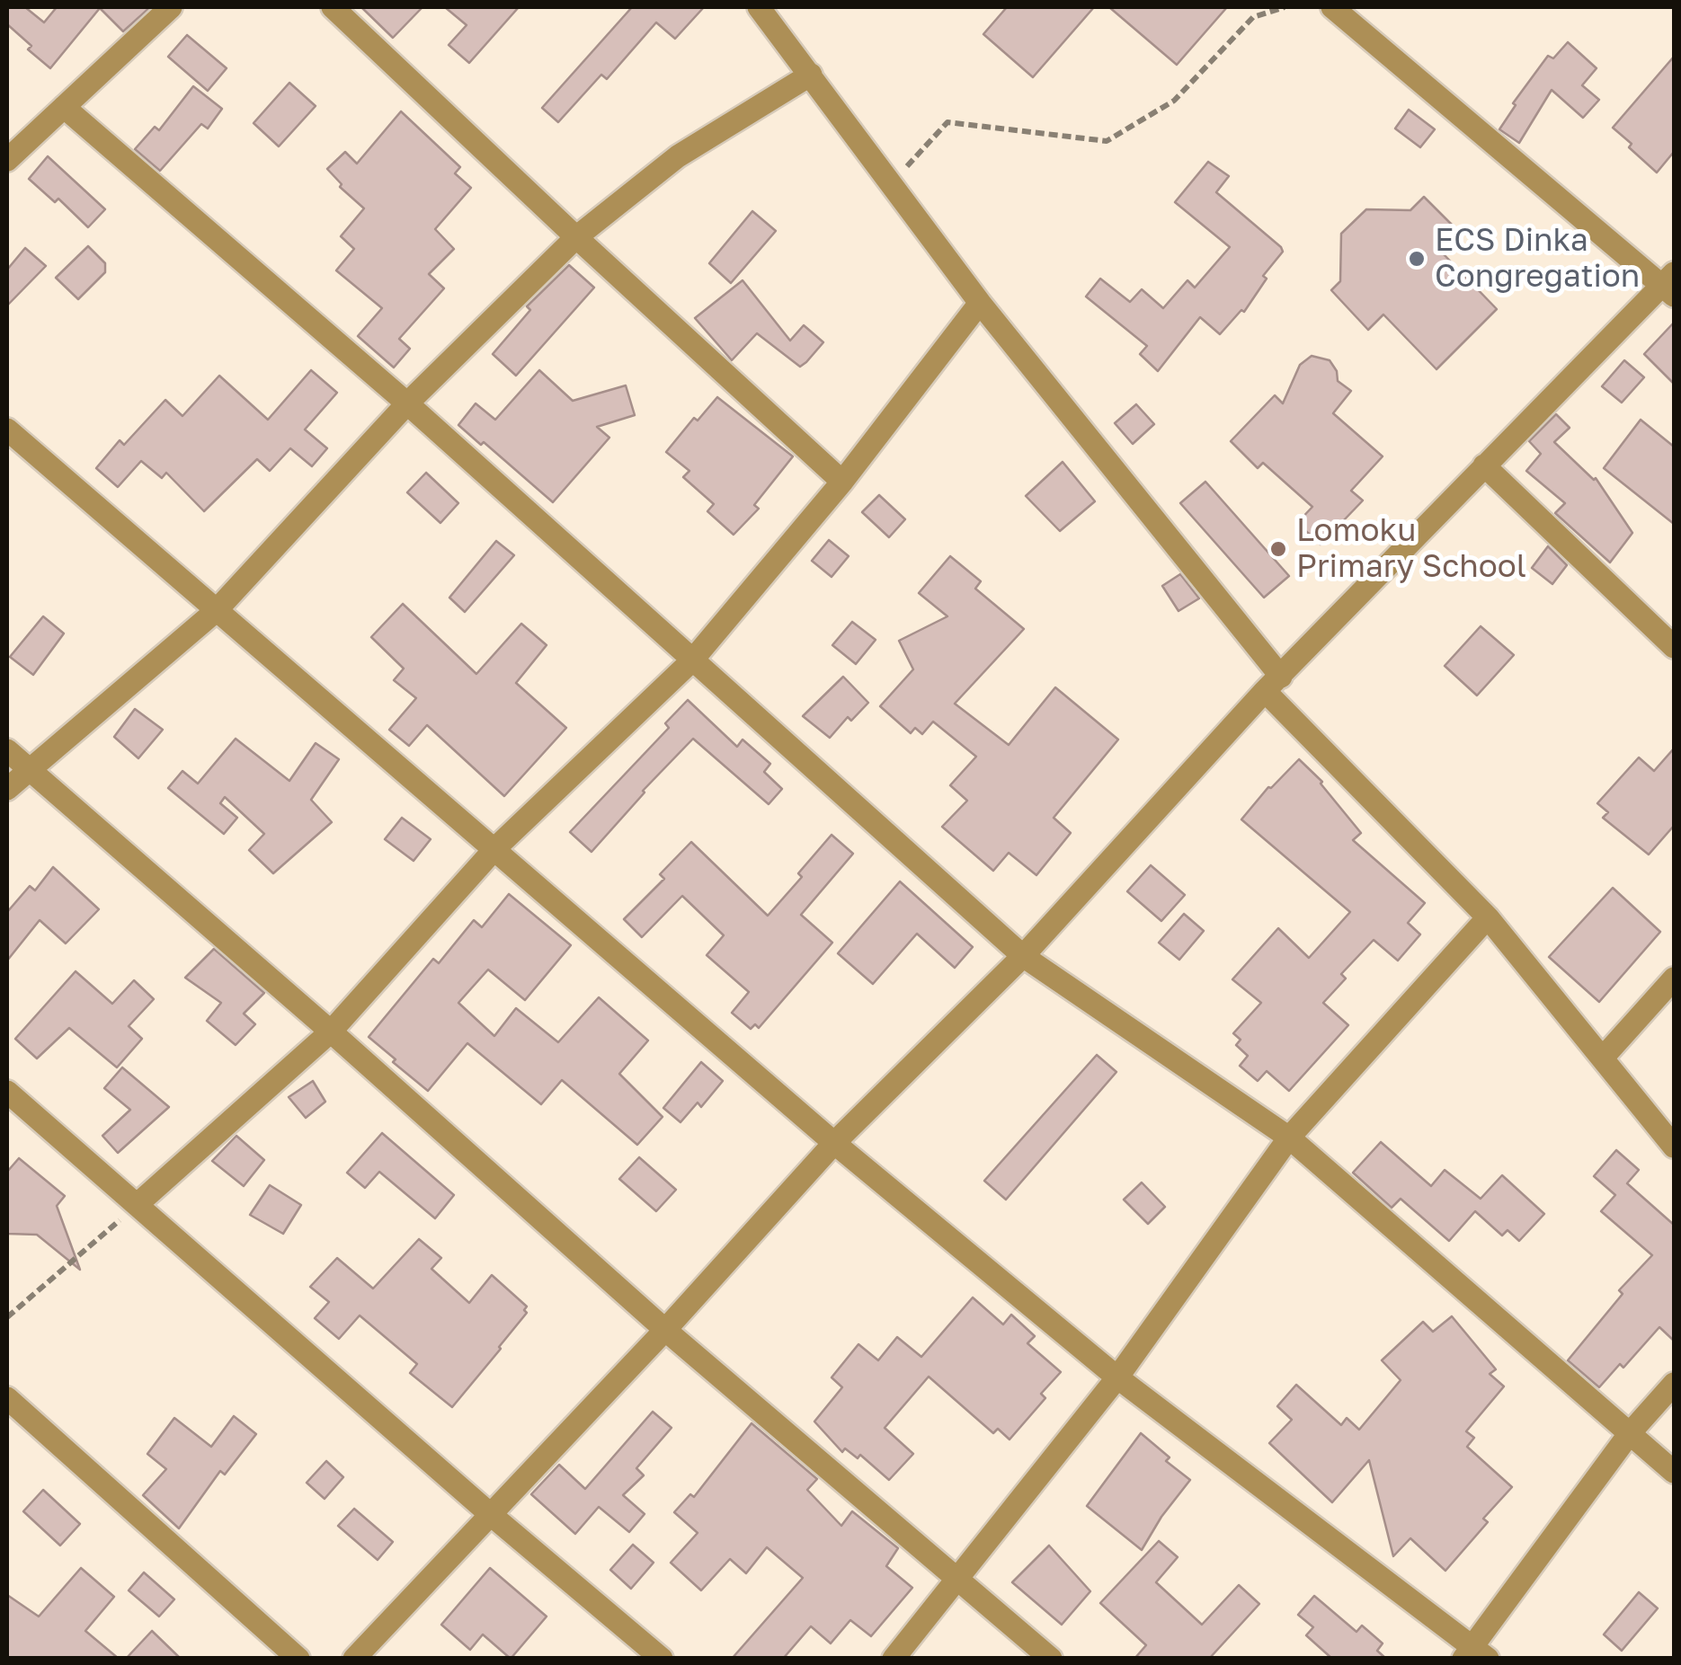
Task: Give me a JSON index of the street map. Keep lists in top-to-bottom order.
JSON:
{
  "places": ["ECS Dinka Congregation", "Lomoku Primary School"]
}
